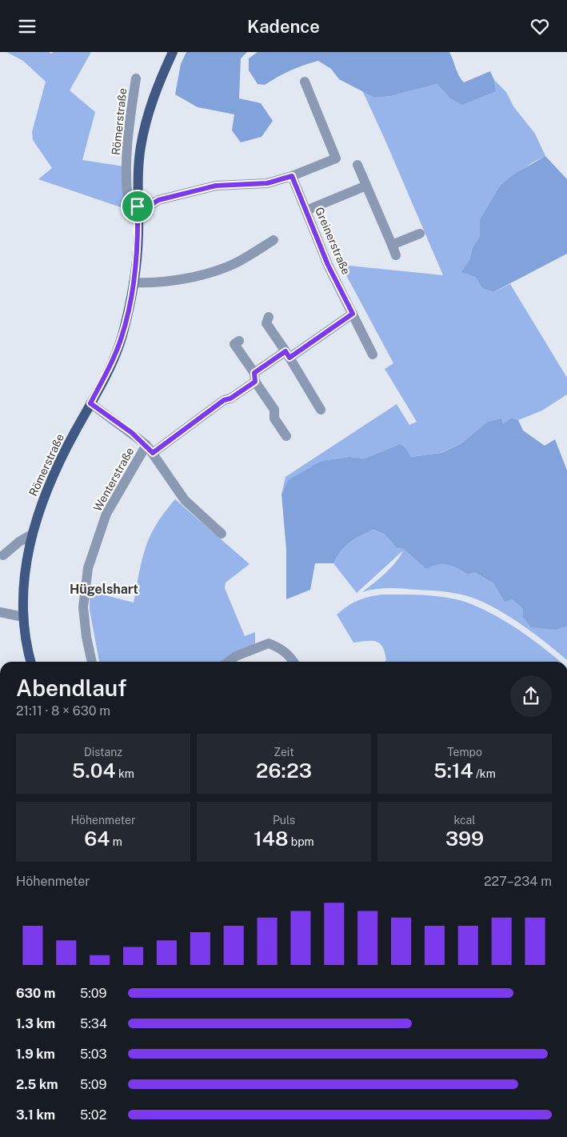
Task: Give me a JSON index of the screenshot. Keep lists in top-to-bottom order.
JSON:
{
  "streets": {
    "main road": ["Römerstraße"],
    "street": ["Greinerstraße", "Wenterstraße"]
  },
  "crossings": [
    ["Römerstraße", "Wenterstraße"]
  ],
  "districts": ["Hügelshart"],
  "page": {
    "header": "Kadence",
    "heading": ["Abendlauf", "21:11 · 8 × 630 m"],
    "stats": [
      ["Distanz", "5.04 km"],
      ["Zeit", "26:23"],
      ["Tempo", "5:14 /km"],
      ["Höhenmeter", "64 m"],
      ["Puls", "148 bpm"],
      ["kcal", "399"]
    ],
    "chart": ["Höhenmeter", "227–234 m"],
    "list": [
      {
        "name": "630 m",
        "note": "5:09"
      },
      {
        "name": "1.3 km",
        "note": "5:34"
      },
      {
        "name": "1.9 km",
        "note": "5:03"
      },
      {
        "name": "2.5 km",
        "note": "5:09"
      },
      {
        "name": "3.1 km",
        "note": "5:02"
      }
    ]
  }
}
